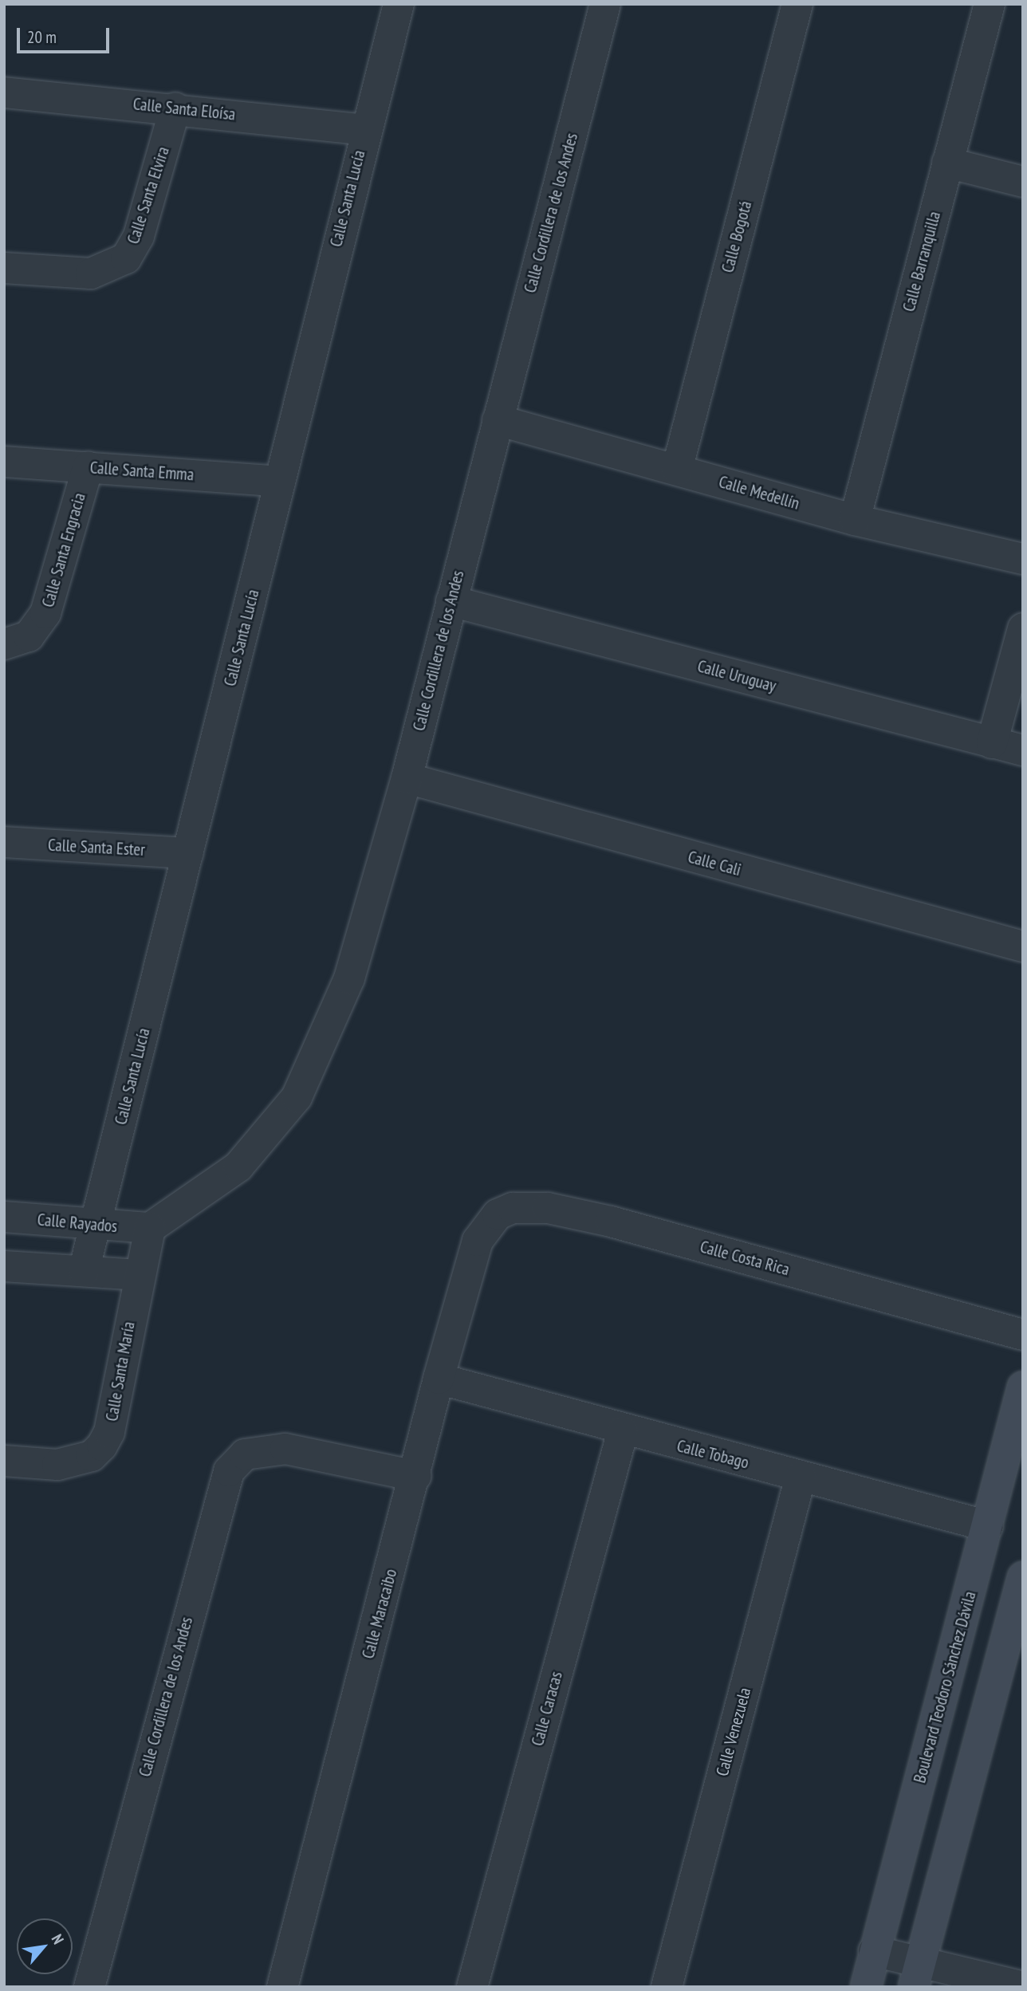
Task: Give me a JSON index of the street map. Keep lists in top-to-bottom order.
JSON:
{
  "streets": {
    "street": [
      "Calle Santa Eloísa",
      "Calle Santa Elvira",
      "Calle Santa Lucía",
      "Calle Cordillera de los Andes",
      "Calle Bogotá",
      "Calle Barranquilla",
      "Calle Santa Emma",
      "Calle Medellín",
      "Calle Santa Engracia",
      "Calle Uruguay",
      "Calle Santa Ester",
      "Calle Cali",
      "Calle Rayados",
      "Calle Costa Rica",
      "Calle Santa María",
      "Calle Tobago",
      "Calle Maracaibo",
      "Boulevard Teodoro Sánchez Dávila",
      "Calle Caracas",
      "Calle Venezuela"
    ]
  },
  "crossings": [
    ["Calle Santa Eloísa", "Calle Santa Elvira"],
    ["Calle Santa Eloísa", "Calle Santa Lucía"],
    ["Calle Santa Lucía", "Calle Santa Emma"],
    ["Calle Santa Lucía", "Calle Santa Ester"],
    ["Calle Santa Lucía", "Calle Rayados"],
    ["Calle Cordillera de los Andes", "Calle Medellín"],
    ["Calle Cordillera de los Andes", "Calle Uruguay"],
    ["Calle Cordillera de los Andes", "Calle Cali"],
    ["Calle Cordillera de los Andes", "Calle Rayados"],
    ["Calle Cordillera de los Andes", "Calle Santa María"],
    ["Calle Cordillera de los Andes", "Calle Maracaibo"],
    ["Calle Bogotá", "Calle Medellín"],
    ["Calle Barranquilla", "Calle Medellín"],
    ["Calle Santa Emma", "Calle Santa Engracia"],
    ["Calle Rayados", "Calle Santa María"],
    ["Calle Costa Rica", "Calle Maracaibo"],
    ["Calle Tobago", "Calle Maracaibo"],
    ["Calle Tobago", "Boulevard Teodoro Sánchez Dávila"],
    ["Calle Tobago", "Calle Caracas"],
    ["Calle Tobago", "Calle Venezuela"]
  ],
  "scale_bar": "20 m",
  "north": "top right"
}
